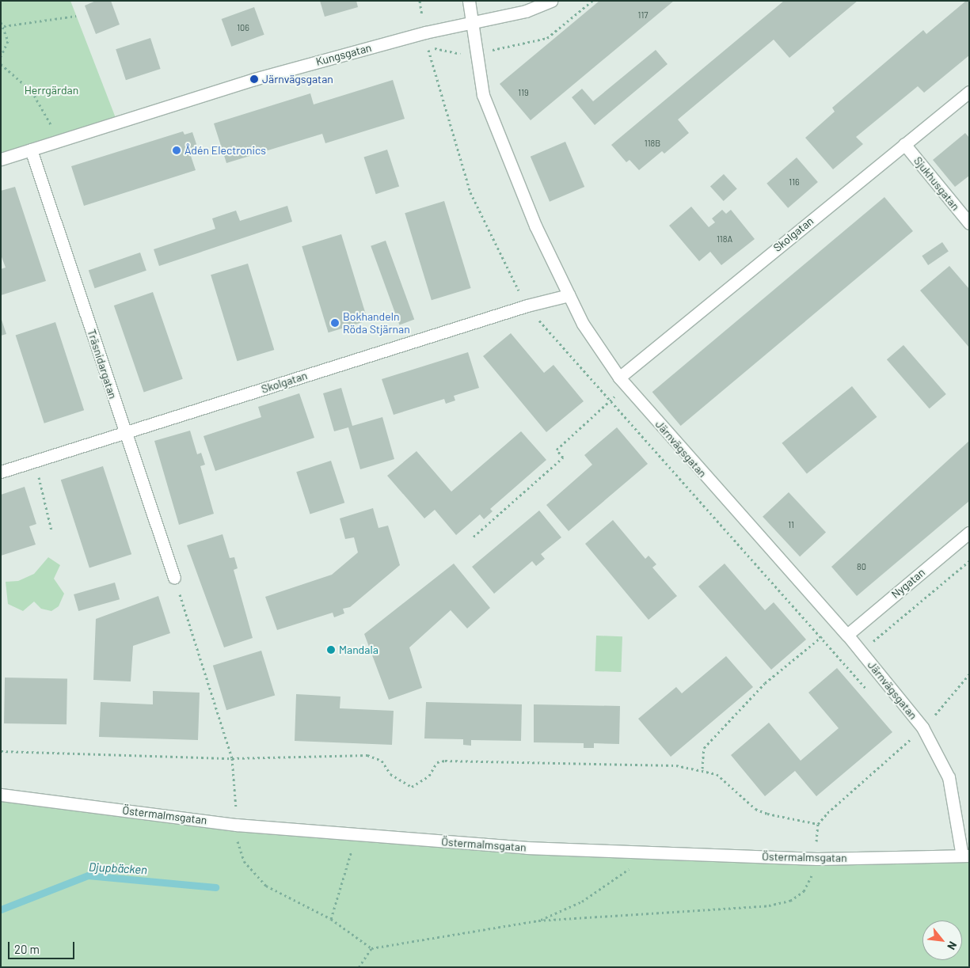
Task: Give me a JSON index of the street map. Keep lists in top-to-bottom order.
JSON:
{
  "streets": {
    "street": [
      "Kungsgatan",
      "Sjukhusgatan",
      "Skolgatan",
      "Träsnidargatan",
      "Järnvägsgatan",
      "Nygatan",
      "Östermalmsgatan"
    ]
  },
  "crossings": [
    ["Kungsgatan", "Träsnidargatan"],
    ["Kungsgatan", "Järnvägsgatan"],
    ["Sjukhusgatan", "Skolgatan"],
    ["Skolgatan", "Träsnidargatan"],
    ["Skolgatan", "Järnvägsgatan"],
    ["Järnvägsgatan", "Nygatan"],
    ["Järnvägsgatan", "Östermalmsgatan"]
  ],
  "water": ["Djupbäcken"],
  "parks": ["Herrgärdan"],
  "places": [
    "Järnvägsgatan",
    "Ådén Electronics",
    "Bokhandeln Röda Stjärnan",
    "Mandala"
  ],
  "house_numbers": [
    "117",
    "106",
    "119",
    "118B",
    "116",
    "118A",
    "11",
    "80"
  ],
  "scale_bar": "20 m",
  "north": "bottom right"
}
